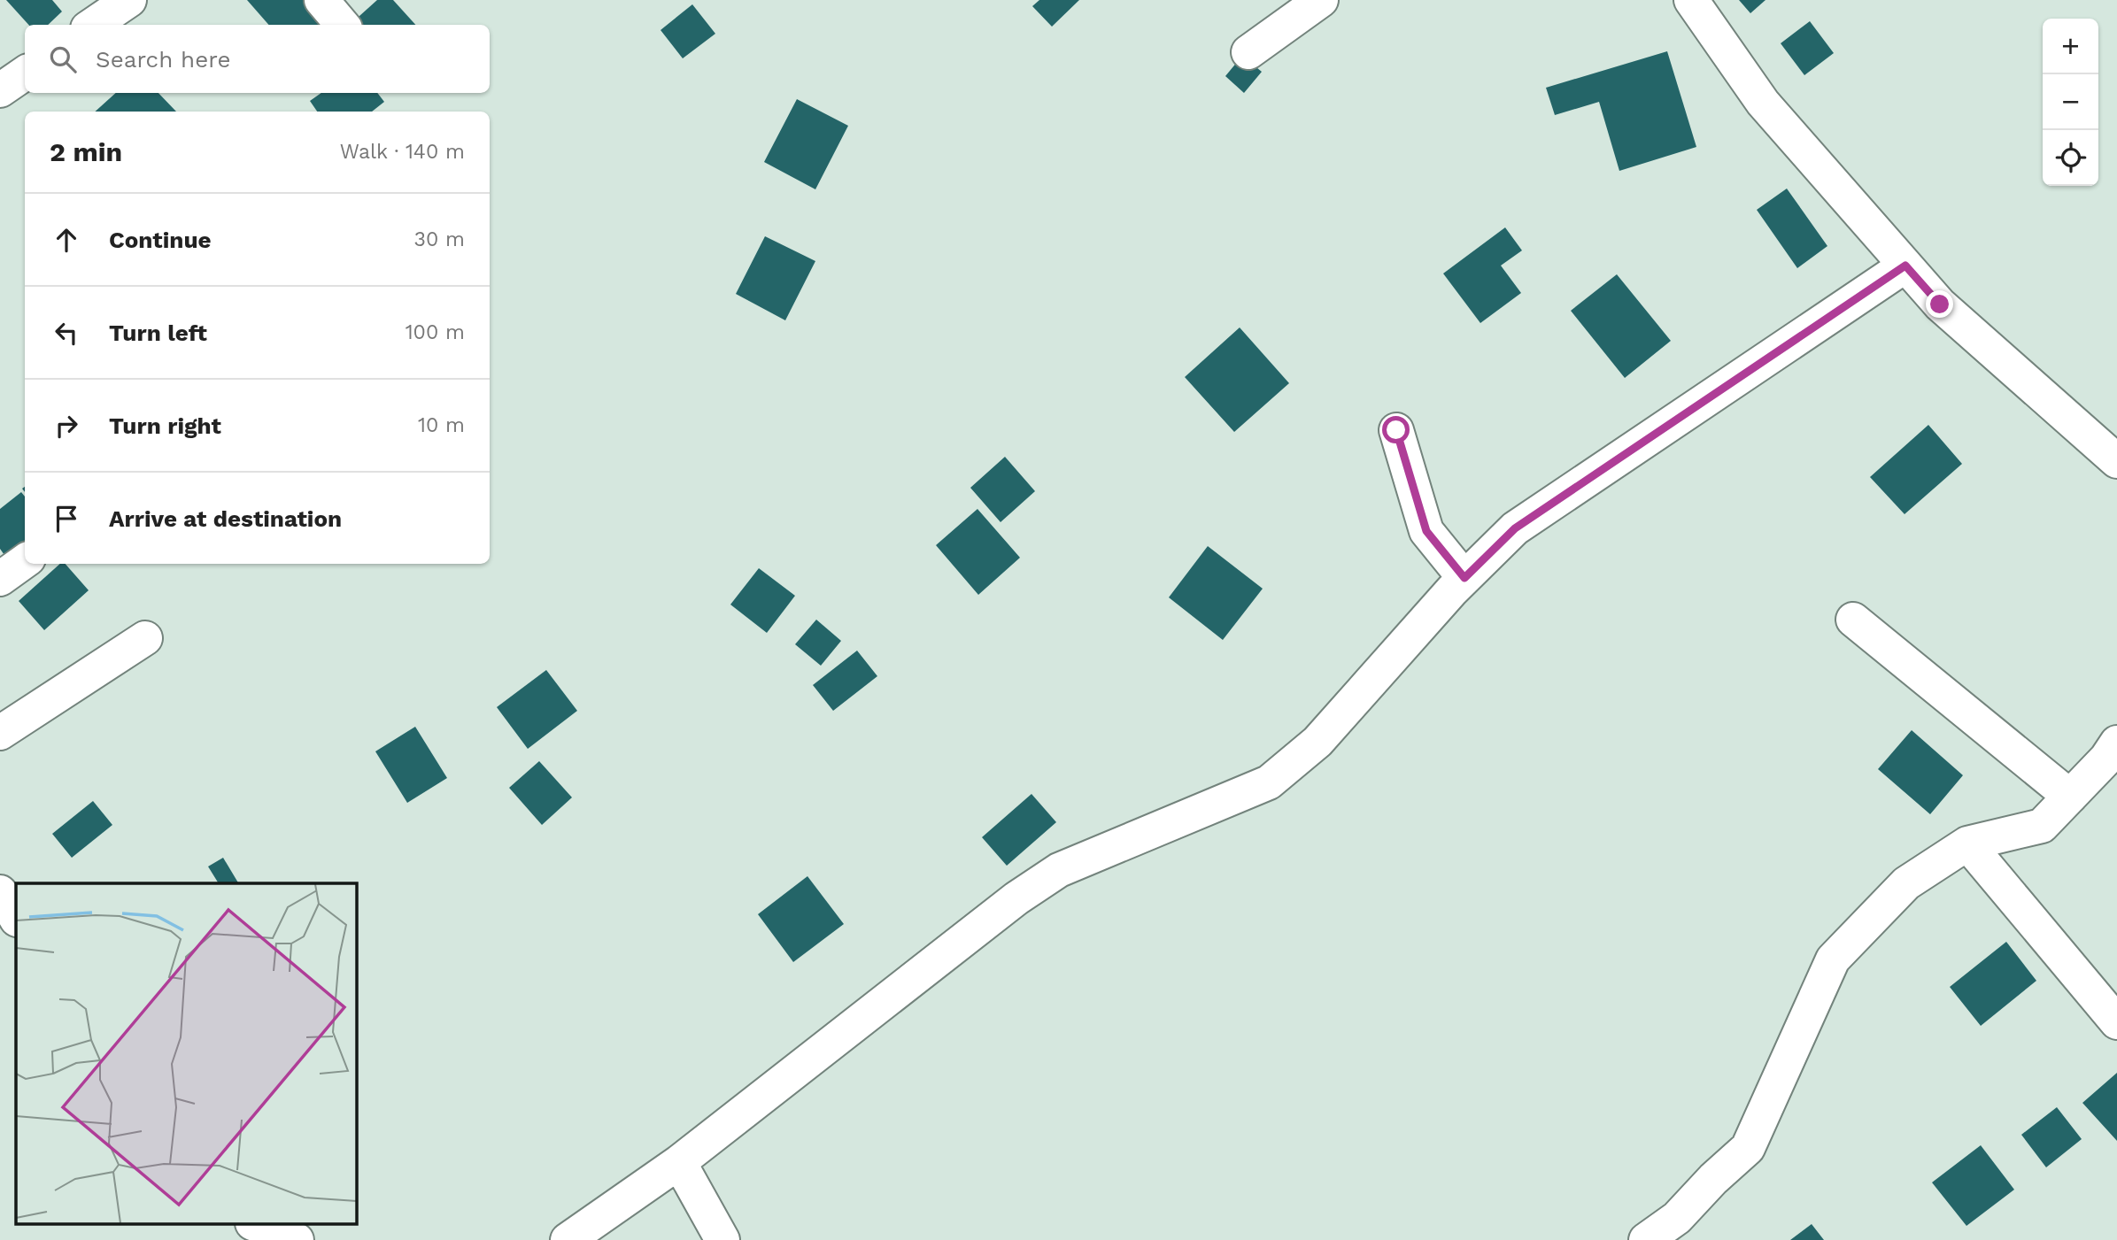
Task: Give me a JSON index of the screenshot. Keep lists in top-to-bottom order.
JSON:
{
  "page": {
    "map_buttons": ["+", "−"],
    "search": "Search here",
    "heading": ["2 min", "Walk · 140 m"],
    "list": [
      ["Continue", "30 m"],
      ["Turn left", "100 m"],
      ["Turn right", "10 m"],
      "Arrive at destination"
    ]
  }
}
